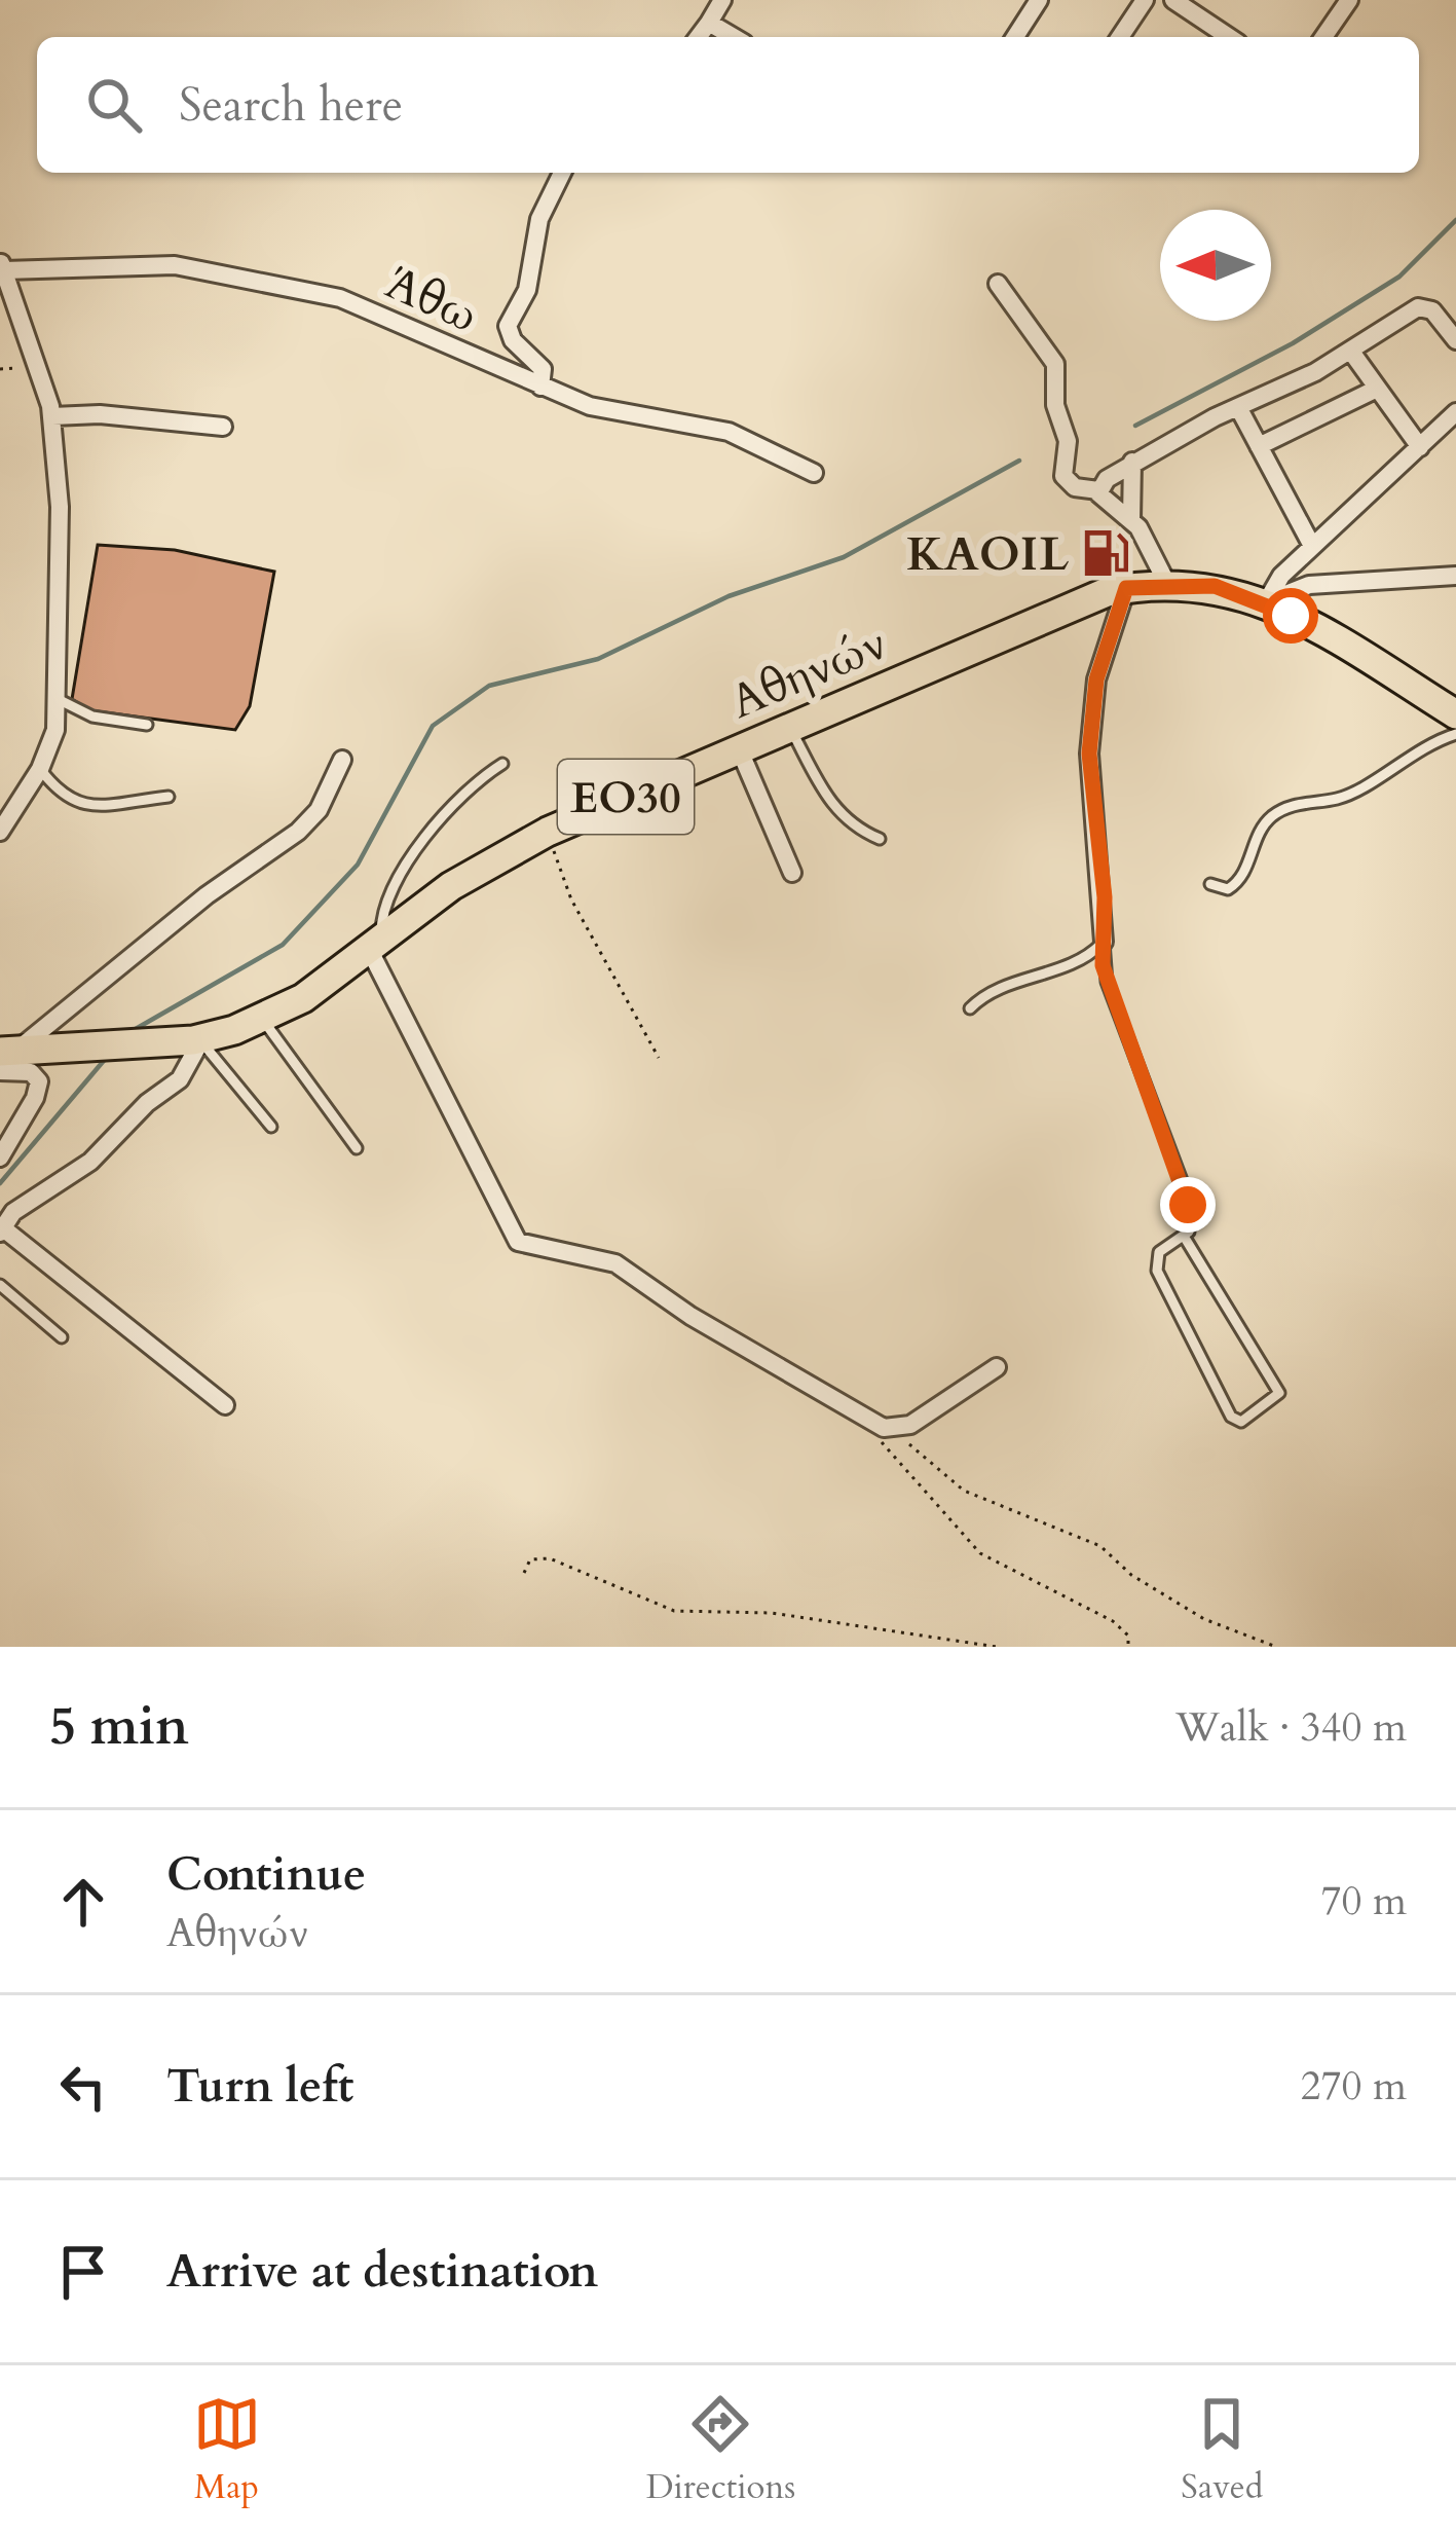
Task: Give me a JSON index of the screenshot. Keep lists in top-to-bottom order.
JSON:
{
  "streets": {
    "main road": ["Αθηνών", "ΕΟ30"],
    "street": ["Άθω"]
  },
  "places": {
    "fuel station": ["KAOIL"]
  },
  "north": "left",
  "page": {
    "search": "Search here",
    "heading": ["5 min", "Walk · 340 m"],
    "list": [
      ["Continue", "Αθηνών", "70 m"],
      ["Turn left", "270 m"],
      "Arrive at destination"
    ],
    "nav": ["Map", "Directions", "Saved"]
  }
}
